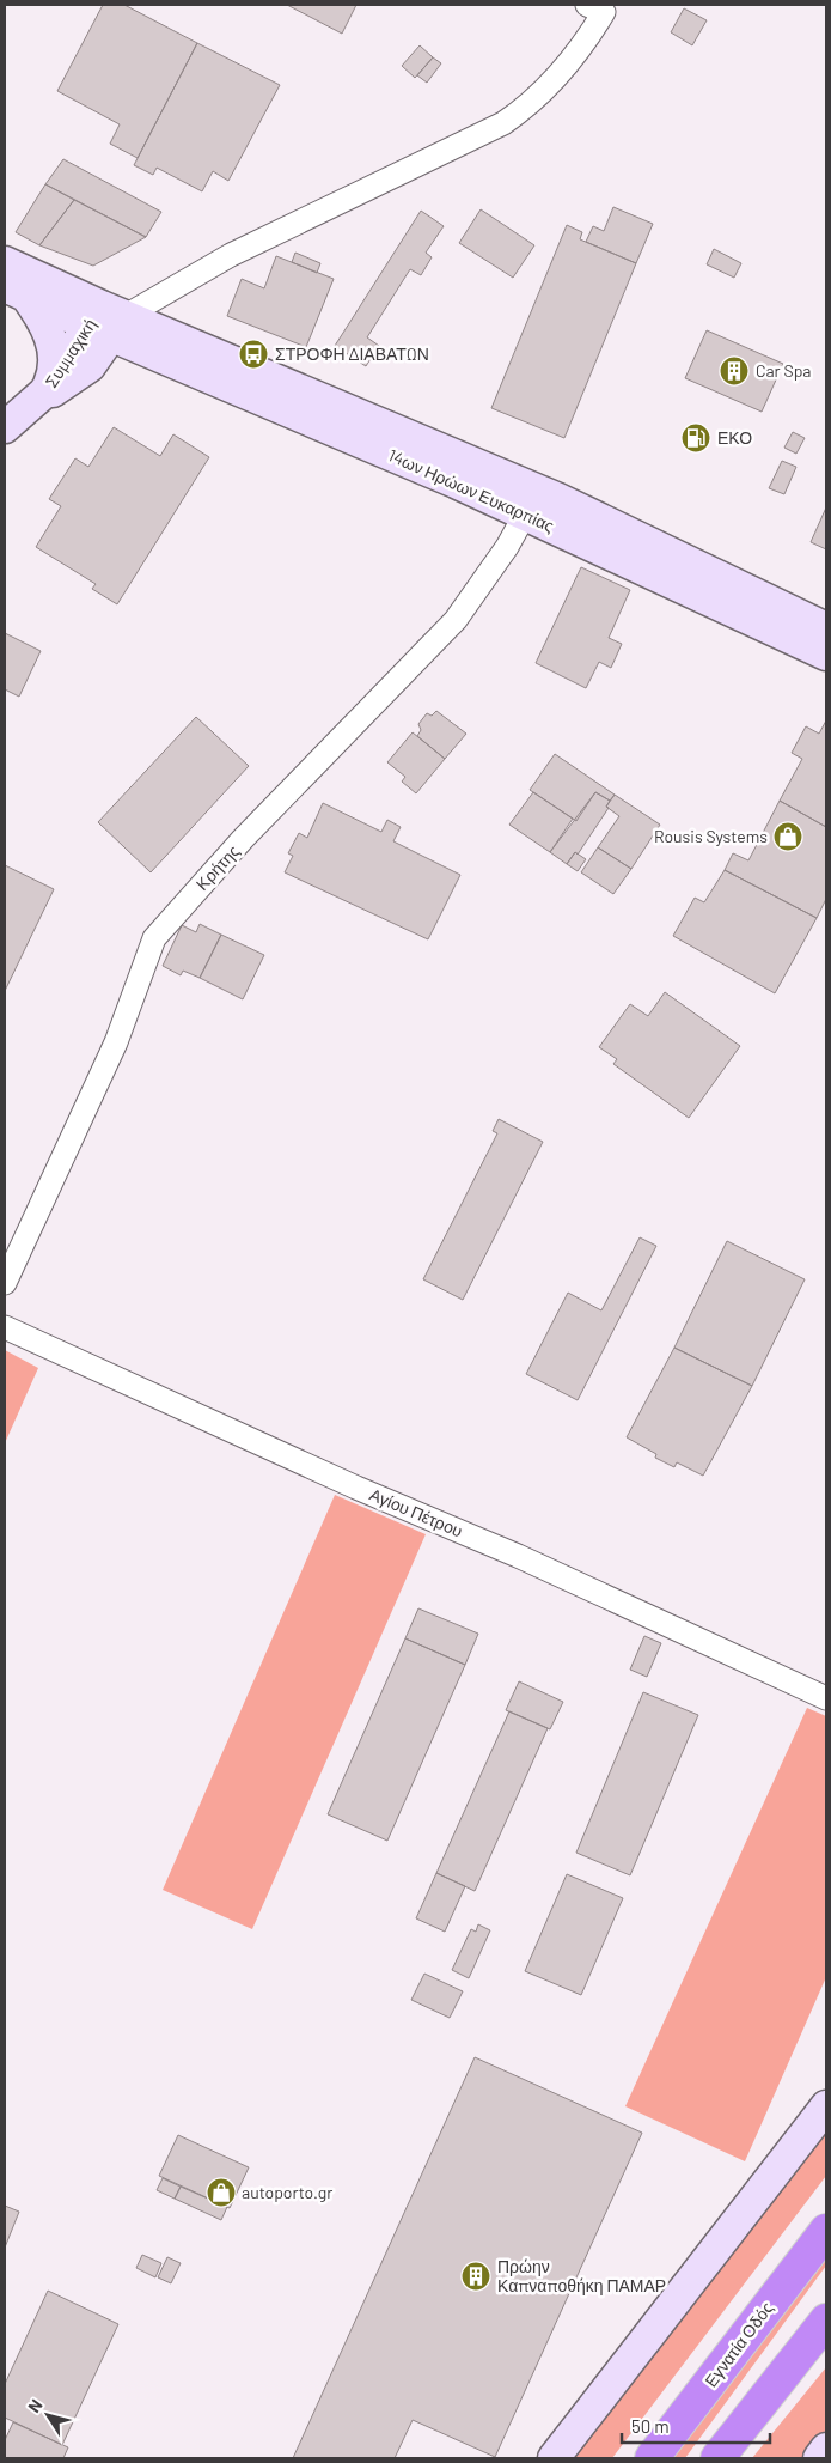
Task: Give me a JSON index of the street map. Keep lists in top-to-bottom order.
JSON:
{
  "streets": {
    "highway": ["Εγνατία Οδός"],
    "main road": ["Συμμαχική", "14ων Ηρώων Ευκαρπίας"],
    "street": ["Κρήτης", "Αγίου Πέτρου"]
  },
  "crossings": [
    ["Συμμαχική", "14ων Ηρώων Ευκαρπίας"],
    ["14ων Ηρώων Ευκαρπίας", "Κρήτης"]
  ],
  "places": {
    "bus stop": ["ΣΤΡΟΦΗ ΔΙΑΒΑΤΩΝ"],
    "building": ["Car Spa", "Πρώην Καπναποθήκη ΠΑΜΑΡ"],
    "fuel station": ["ΕΚΟ"],
    "shop": ["Rousis Systems", "autoporto.gr"]
  },
  "scale_bar": "50 m",
  "north": "top left"
}
